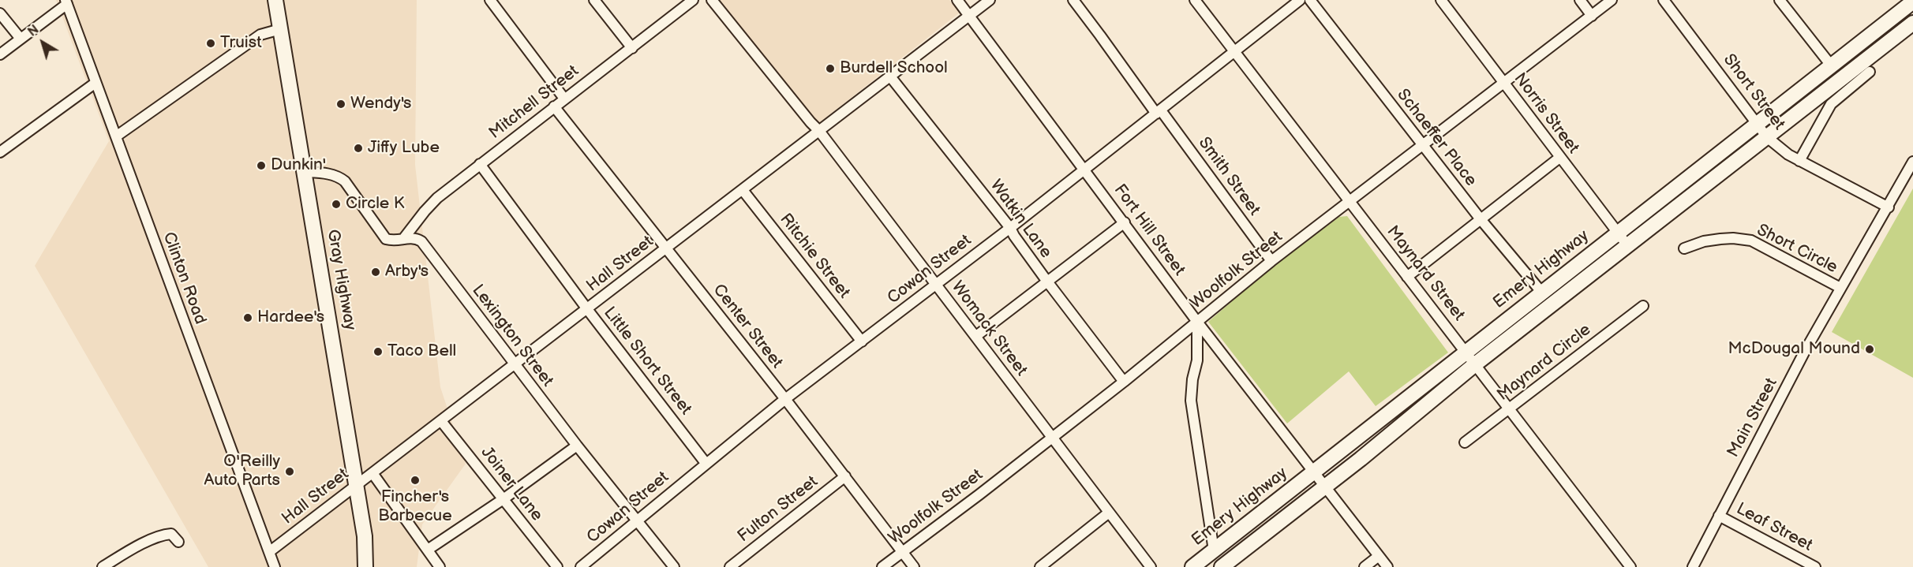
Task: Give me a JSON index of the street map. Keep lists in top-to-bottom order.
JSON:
{
  "streets": {
    "highway": ["Emery Highway", "Gray Highway"],
    "street": [
      "Short Street",
      "Mitchell Street",
      "Norris Street",
      "Schaeffer Place",
      "Smith Street",
      "Watkin Lane",
      "Fort Hill Street",
      "Short Circle",
      "Ritchie Street",
      "Hall Street",
      "Cowan Street",
      "Woolfolk Street",
      "Maynard Street",
      "Clinton Road",
      "Center Street",
      "Womack Street",
      "Lexington Street",
      "Little Short Street",
      "Maynard Circle",
      "Main Street",
      "Joiner Lane",
      "Fulton Street",
      "Leaf Street"
    ]
  },
  "crossings": [
    ["Short Street", "Emery Highway"],
    ["Short Street", "Main Street"],
    ["Mitchell Street", "Center Street"],
    ["Mitchell Street", "Lexington Street"],
    ["Mitchell Street", "Little Short Street"],
    ["Norris Street", "Emery Highway"],
    ["Norris Street", "Woolfolk Street"],
    ["Schaeffer Place", "Emery Highway"],
    ["Schaeffer Place", "Woolfolk Street"],
    ["Smith Street", "Cowan Street"],
    ["Smith Street", "Woolfolk Street"],
    ["Watkin Lane", "Hall Street"],
    ["Watkin Lane", "Cowan Street"],
    ["Watkin Lane", "Woolfolk Street"],
    ["Fort Hill Street", "Hall Street"],
    ["Fort Hill Street", "Cowan Street"],
    ["Fort Hill Street", "Emery Highway"],
    ["Fort Hill Street", "Woolfolk Street"],
    ["Short Circle", "Main Street"],
    ["Ritchie Street", "Hall Street"],
    ["Ritchie Street", "Cowan Street"],
    ["Hall Street", "Clinton Road"],
    ["Hall Street", "Gray Highway"],
    ["Hall Street", "Center Street"],
    ["Hall Street", "Womack Street"],
    ["Hall Street", "Lexington Street"],
    ["Hall Street", "Little Short Street"],
    ["Hall Street", "Joiner Lane"],
    ["Cowan Street", "Maynard Street"],
    ["Cowan Street", "Center Street"],
    ["Cowan Street", "Womack Street"],
    ["Cowan Street", "Lexington Street"],
    ["Cowan Street", "Little Short Street"],
    ["Emery Highway", "Maynard Street"],
    ["Woolfolk Street", "Maynard Street"],
    ["Woolfolk Street", "Center Street"],
    ["Woolfolk Street", "Womack Street"],
    ["Maynard Street", "Maynard Circle"],
    ["Gray Highway", "Lexington Street"],
    ["Center Street", "Fulton Street"],
    ["Main Street", "Leaf Street"]
  ],
  "places": [
    "Truist",
    "Burdell School",
    "Wendy's",
    "Jiffy Lube",
    "Dunkin'",
    "Circle K",
    "Arby's",
    "Hardee's",
    "McDougal Mound",
    "Taco Bell",
    "O'Reilly Auto Parts",
    "Fincher's Barbecue"
  ],
  "north": "top left"
}
